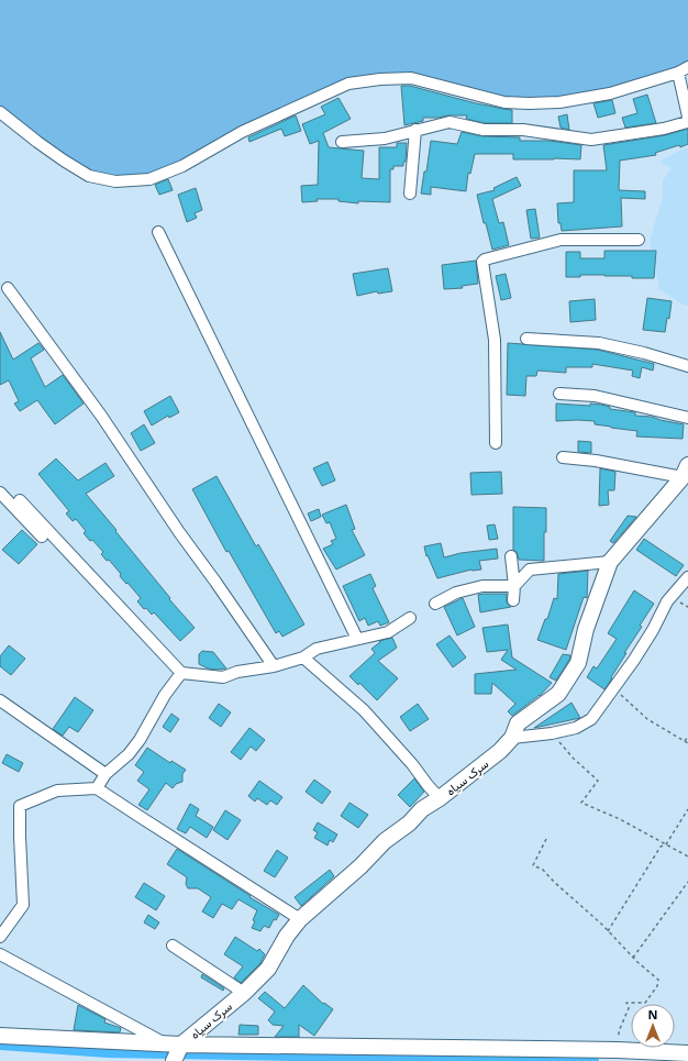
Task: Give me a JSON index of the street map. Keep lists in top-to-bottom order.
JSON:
{
  "streets": {
    "street": ["سرک سیاه"]
  },
  "north": "top"
}
